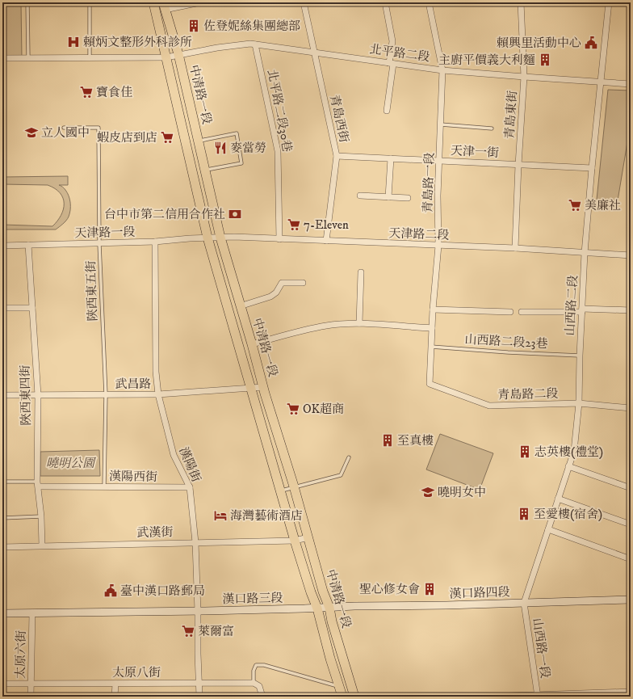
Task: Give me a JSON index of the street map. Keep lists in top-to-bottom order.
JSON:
{
  "streets": {
    "main road": ["中清路一段"],
    "street": [
      "北平路二段",
      "北平路二段30巷",
      "青島東街",
      "青島西街",
      "天津一街",
      "青島路一段",
      "天津路一段",
      "天津路二段",
      "山西路二段",
      "武昌路",
      "青島路二段",
      "陜西東四街",
      "漢陽街",
      "漢陽西街",
      "武漢街",
      "漢口路四段",
      "漢口路三段",
      "山西路一段",
      "太原六街",
      "太原八街"
    ],
    "lane": ["陝西東五街", "山西路二段23巷"]
  },
  "crossings": [
    ["北平路二段", "中清路一段"],
    ["北平路二段", "北平路二段30巷"],
    ["北平路二段", "青島東街"],
    ["北平路二段", "青島西街"],
    ["北平路二段", "青島路一段"],
    ["北平路二段", "山西路二段"],
    ["中清路一段", "天津路一段"],
    ["中清路一段", "天津路二段"],
    ["中清路一段", "武昌路"],
    ["中清路一段", "武漢街"],
    ["中清路一段", "漢口路四段"],
    ["中清路一段", "漢口路三段"],
    ["北平路二段30巷", "天津路二段"],
    ["青島東街", "天津一街"],
    ["青島東街", "天津路二段"],
    ["青島西街", "天津一街"],
    ["青島西街", "天津路二段"],
    ["天津一街", "青島路一段"],
    ["天津一街", "山西路二段"],
    ["青島路一段", "天津路二段"],
    ["青島路一段", "山西路二段23巷"],
    ["青島路一段", "青島路二段"],
    ["天津路一段", "天津路二段"],
    ["天津路一段", "陝西東五街"],
    ["天津路一段", "陜西東四街"],
    ["天津路一段", "漢陽街"],
    ["天津路二段", "山西路二段"],
    ["陝西東五街", "武昌路"],
    ["陝西東五街", "漢陽西街"],
    ["山西路二段", "山西路二段23巷"],
    ["山西路二段", "青島路二段"],
    ["山西路二段", "漢口路四段"],
    ["山西路二段", "山西路一段"],
    ["武昌路", "陜西東四街"],
    ["武昌路", "漢陽街"],
    ["陜西東四街", "漢陽西街"],
    ["陜西東四街", "武漢街"],
    ["漢陽街", "漢陽西街"],
    ["漢陽街", "武漢街"],
    ["漢陽街", "漢口路三段"],
    ["漢陽街", "太原八街"],
    ["漢口路四段", "漢口路三段"],
    ["漢口路四段", "山西路一段"],
    ["漢口路三段", "太原六街"],
    ["太原六街", "太原八街"]
  ],
  "parks": ["曉明公園"],
  "places": {
    "building": [
      "佐登妮絲集團總部",
      "主廚平價義大利麵",
      "至真樓",
      "志英樓(禮堂)",
      "至愛樓(宿舍)",
      "聖心修女會"
    ],
    "hospital": ["賴炳文整形外科診所"],
    "public building": ["賴興里活動中心", "臺中漢口路郵局"],
    "supermarket": [
      "寶食佳",
      "蝦皮店到店",
      "美廉社",
      "7-Eleven",
      "OK超商",
      "萊爾富"
    ],
    "school or university": ["立人國中", "曉明女中"],
    "restaurant": ["麥當勞"],
    "bank": ["台中市第二信用合作社"],
    "hotel": ["海灣藝術酒店"]
  }
}
